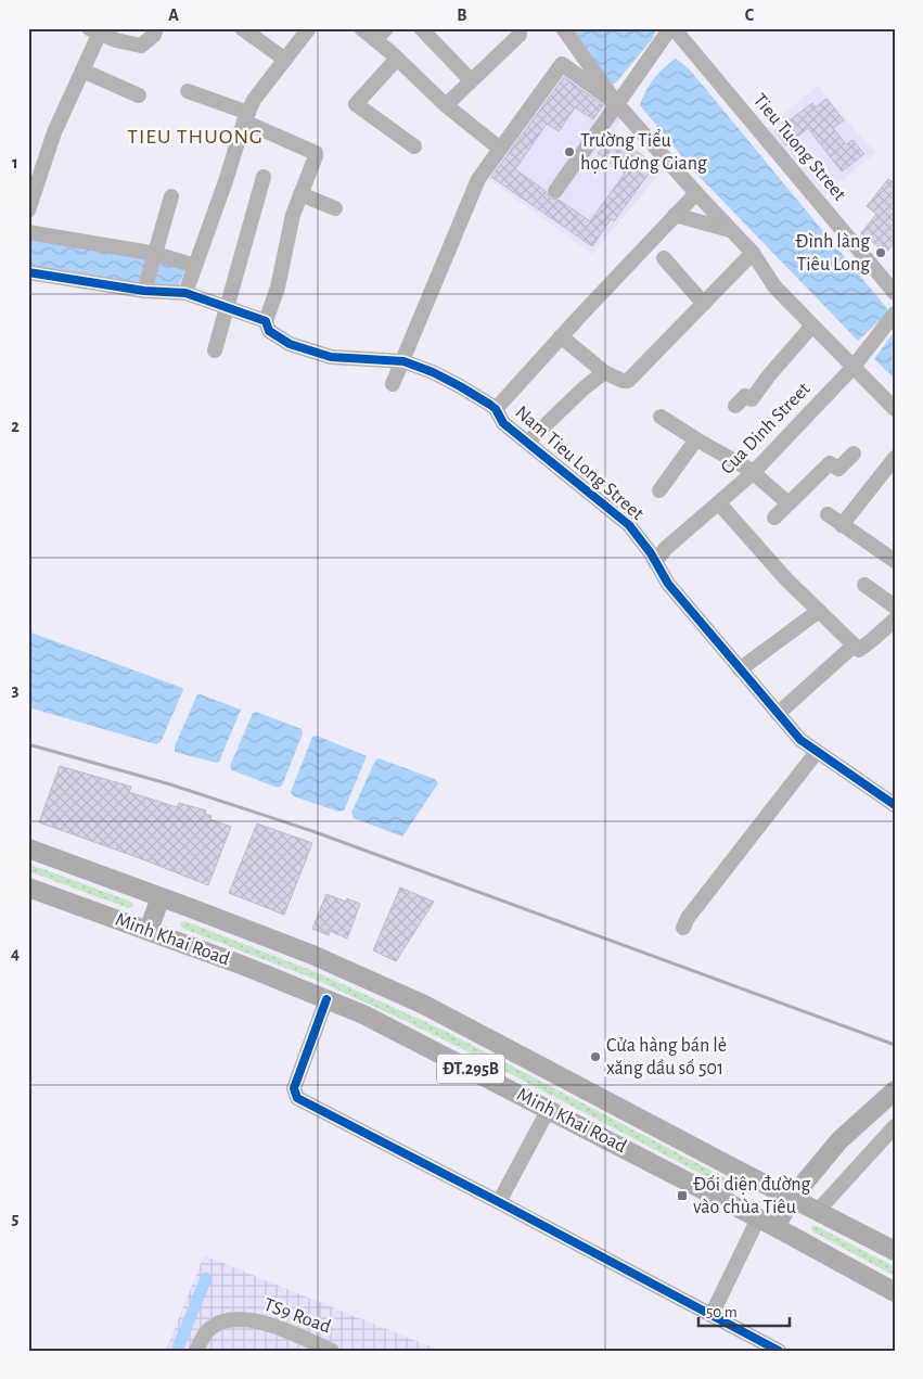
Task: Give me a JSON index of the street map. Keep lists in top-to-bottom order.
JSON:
{
  "streets": {
    "main road": ["Minh Khai Road", "ĐT.295B"],
    "street": [
      "Tieu Tuong Street",
      "Cua Dinh Street",
      "Nam Tieu Long Street",
      "TS9 Road"
    ]
  },
  "crossings": [
    ["Cua Dinh Street", "Nam Tieu Long Street"]
  ],
  "districts": ["TIEU THUONG"],
  "places": {
    "other": ["Trường Tiểu học Tương Giang", "Đình làng Tiêu Long", "Cửa hàng bán lẻ xăng dầu số 501"],
    "transit": ["Đối diện đường vào chùa Tiêu"]
  },
  "scale_bar": "50 m",
  "grid": {
    "columns": ["A", "B", "C"],
    "rows": [
      "1",
      "2",
      "3",
      "4",
      "5"
    ]
  }
}
